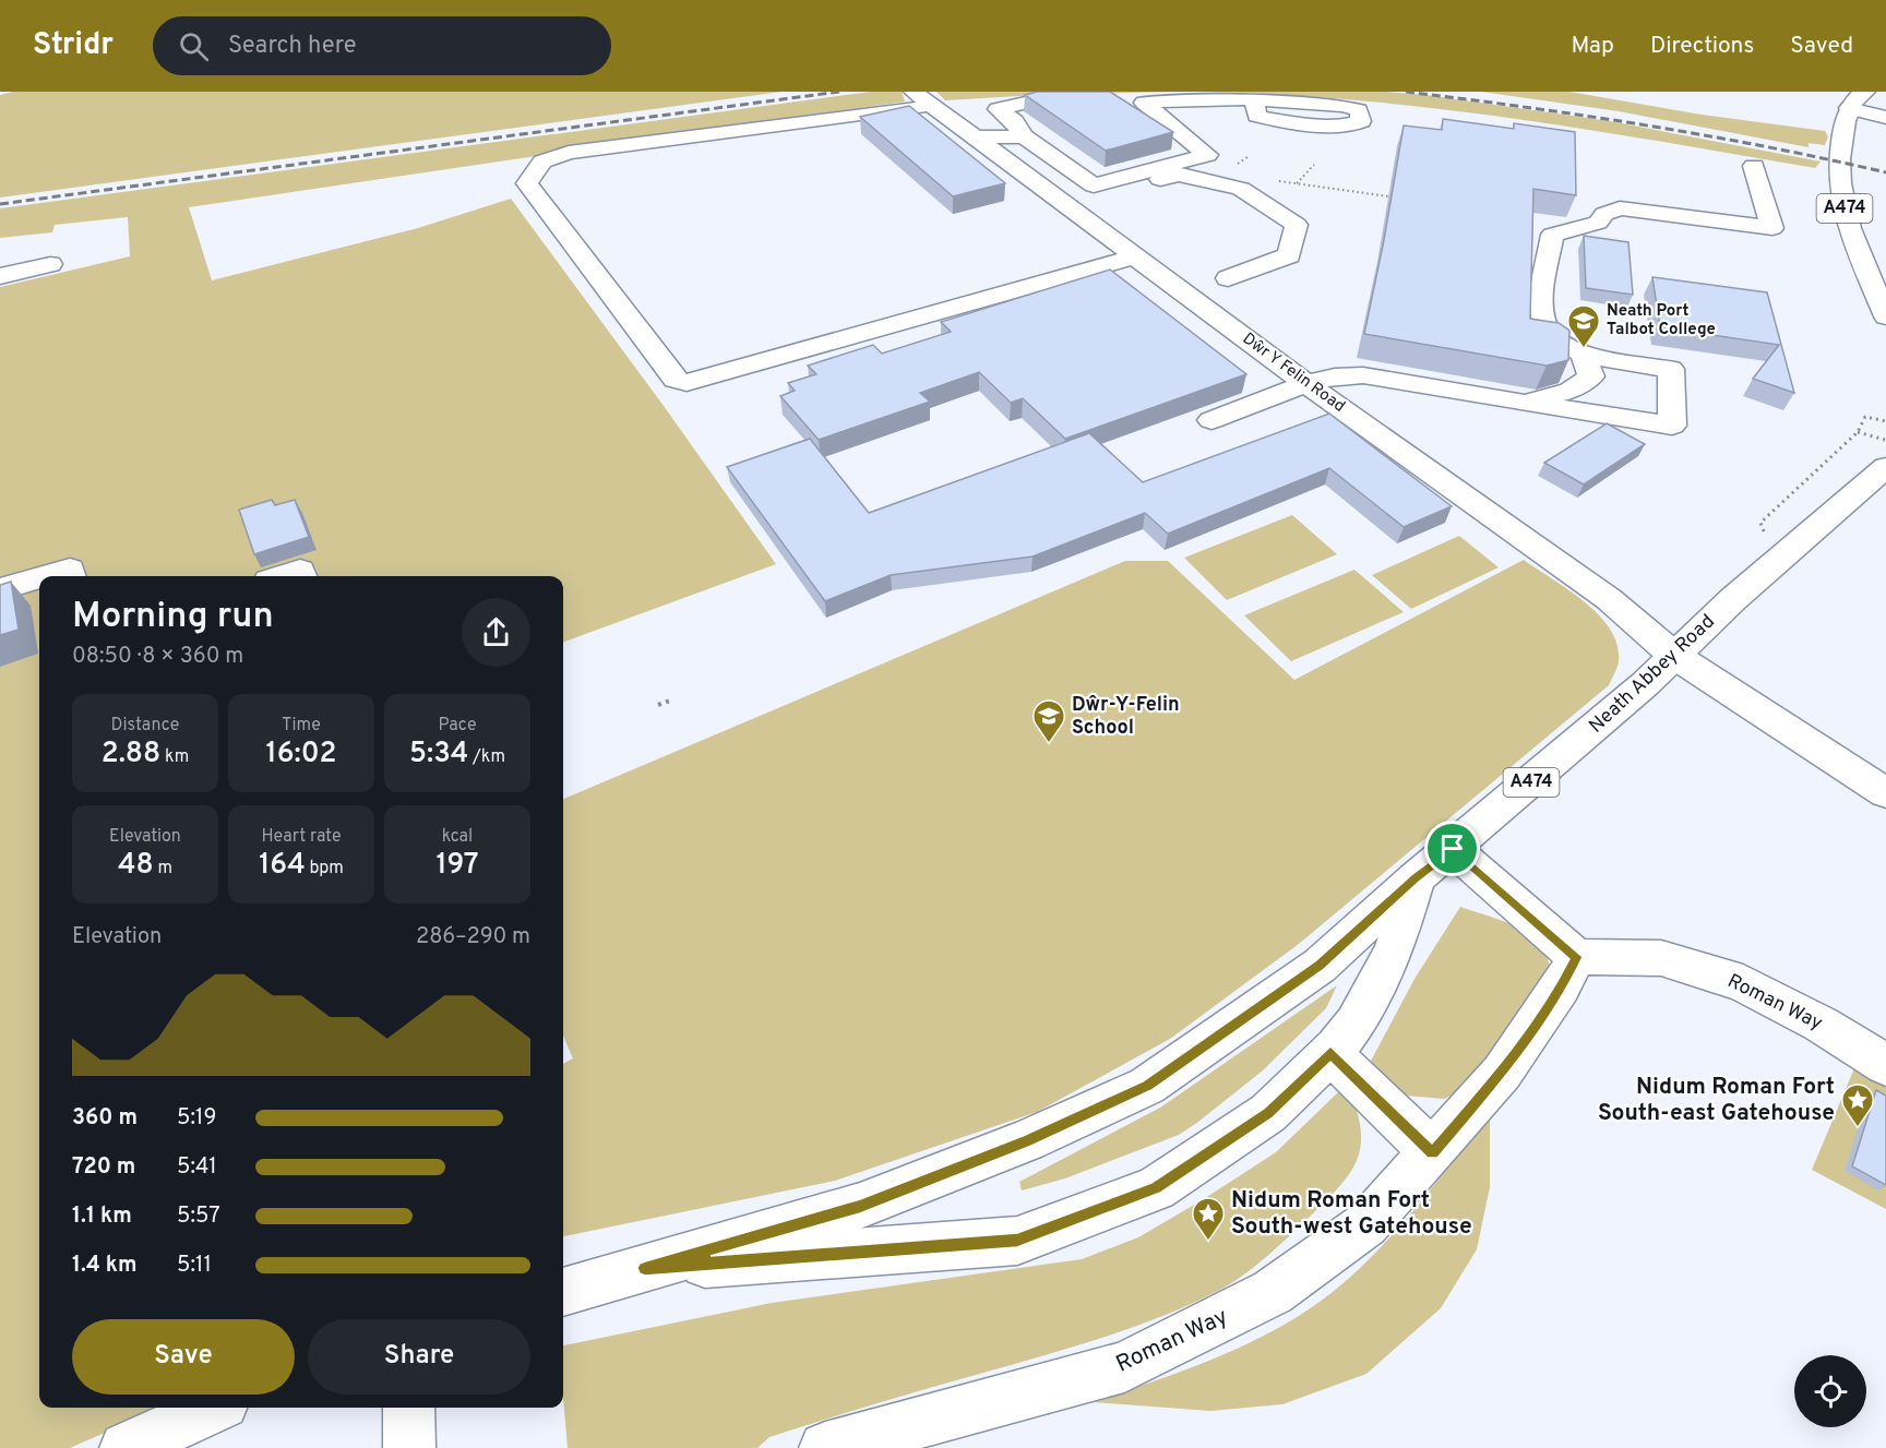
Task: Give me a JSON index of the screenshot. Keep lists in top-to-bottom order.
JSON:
{
  "streets": {
    "street": [
      "A474",
      "Dŵr Y Felin Road",
      "Neath Abbey Road",
      "Roman Way"
    ]
  },
  "crossings": [
    ["Dŵr Y Felin Road", "Neath Abbey Road"]
  ],
  "places": {
    "school or university": ["Neath Port Talbot College", "Dŵr-Y-Felin School"],
    "place": ["Nidum Roman Fort South-east Gatehouse", "Nidum Roman Fort South-west Gatehouse"]
  },
  "page": {
    "header": "Stridr",
    "search": "Search here",
    "nav": ["Map", "Directions", "Saved"],
    "heading": ["Morning run", "08:50 · 8 × 360 m"],
    "stats": [
      ["Distance", "2.88 km"],
      ["Time", "16:02"],
      ["Pace", "5:34 /km"],
      ["Elevation", "48 m"],
      ["Heart rate", "164 bpm"],
      ["kcal", "197"]
    ],
    "chart": ["Elevation", "286–290 m"],
    "list": [
      {
        "name": "360 m",
        "note": "5:19"
      },
      {
        "name": "720 m",
        "note": "5:41"
      },
      {
        "name": "1.1 km",
        "note": "5:57"
      },
      {
        "name": "1.4 km",
        "note": "5:11"
      }
    ],
    "buttons": ["Save", "Share"]
  }
}
